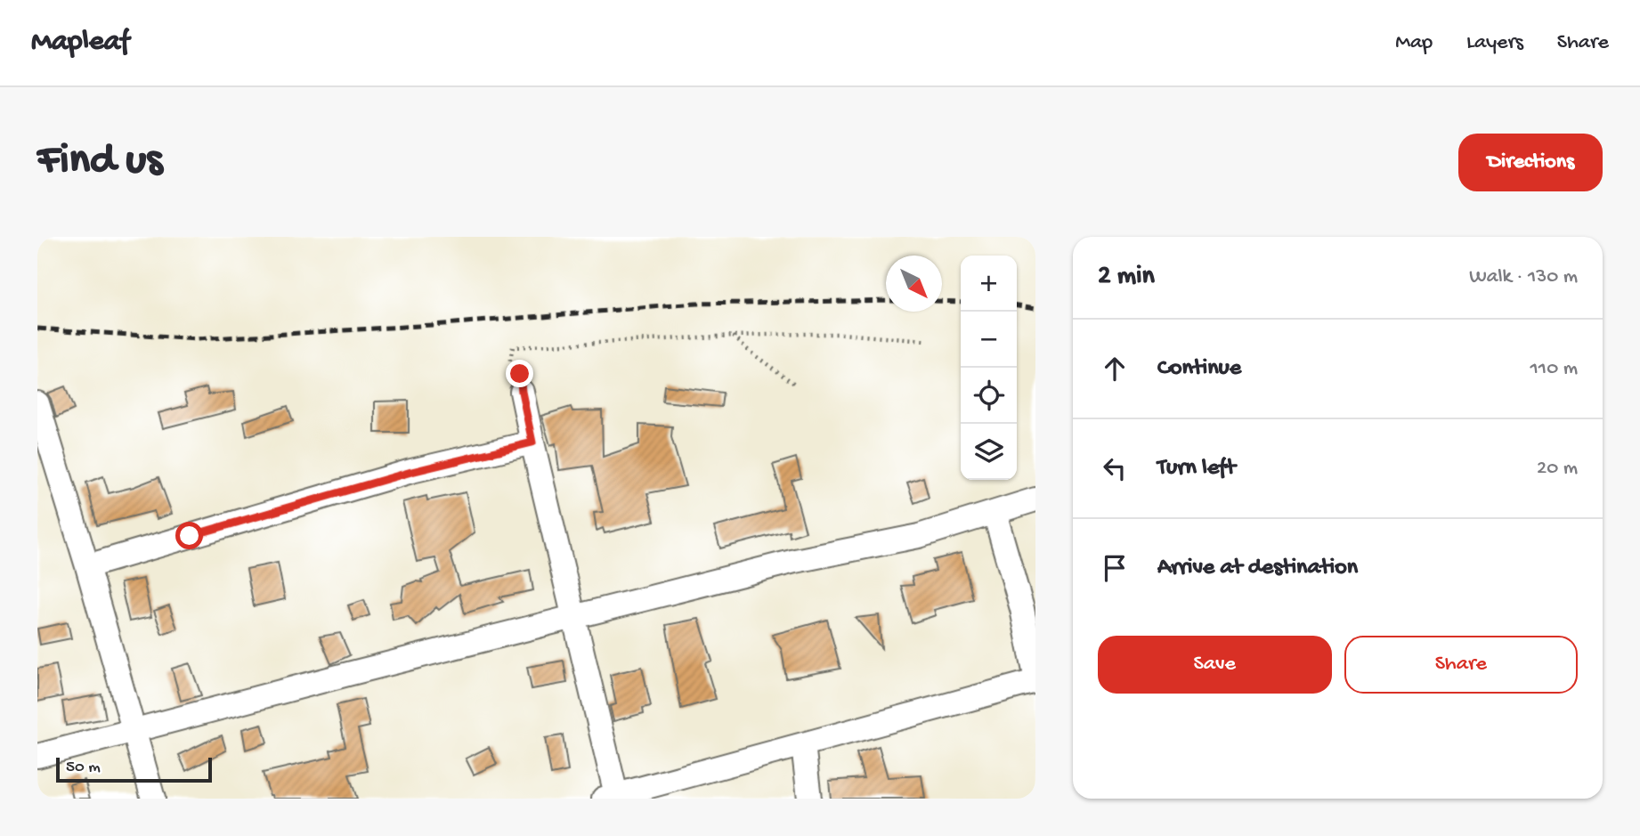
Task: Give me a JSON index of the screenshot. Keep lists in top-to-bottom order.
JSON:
{
  "scale_bar": "50 m",
  "north": "bottom right",
  "page": {
    "header": "Mapleaf",
    "nav": ["Map", "Layers", "Share"],
    "buttons": [
      "Directions",
      ["Save", "Share"]
    ],
    "title": "Find us",
    "heading": ["2 min", "Walk · 130 m"],
    "map_buttons": ["+", "−"],
    "list": [
      ["Continue", "110 m"],
      ["Turn left", "20 m"],
      "Arrive at destination"
    ],
    "scale": "50 m"
  }
}
